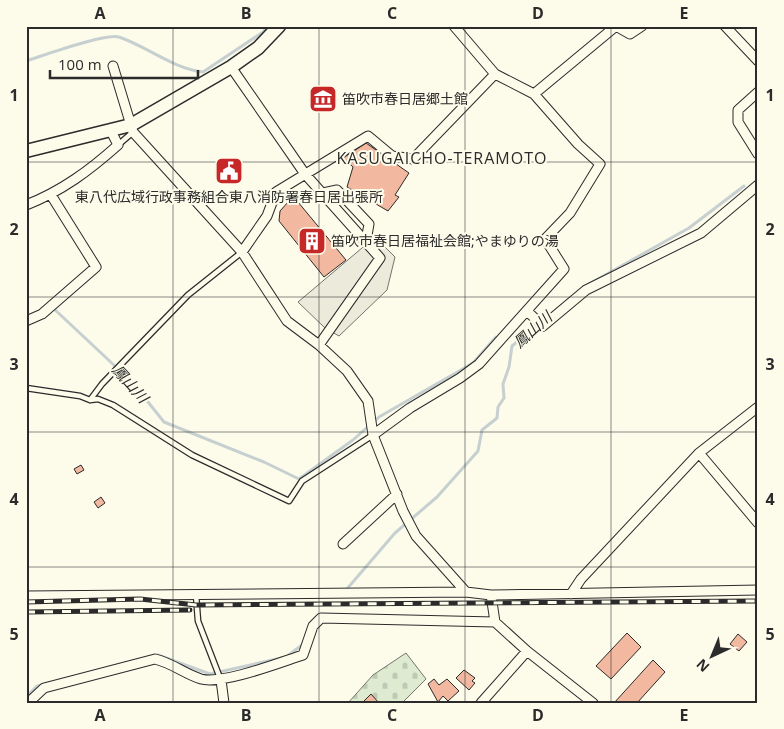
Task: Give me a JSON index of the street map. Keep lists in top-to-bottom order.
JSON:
{
  "districts": ["KASUGAICHO-TERAMOTO"],
  "water": ["鳳山川"],
  "places": {
    "museum": ["笛吹市春日居郷土館"],
    "public building": ["東八代広域行政事務組合東八消防署春日居出張所"],
    "building": ["笛吹市春日居福祉会館;やまゆりの湯"]
  },
  "scale_bar": "100 m",
  "north": "bottom left",
  "grid": {
    "columns": [
      "A",
      "B",
      "C",
      "D",
      "E"
    ],
    "rows": [
      "1",
      "2",
      "3",
      "4",
      "5"
    ]
  }
}
